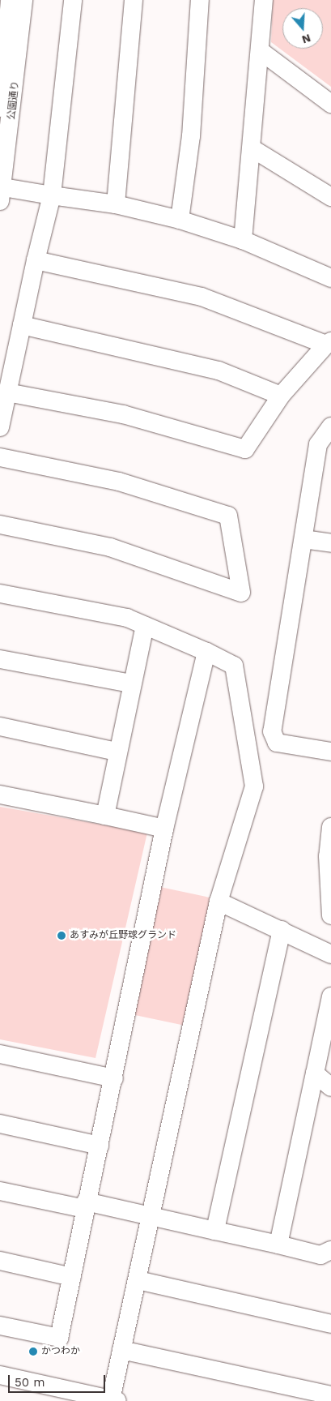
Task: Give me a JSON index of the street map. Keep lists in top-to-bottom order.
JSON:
{
  "streets": {
    "street": ["公園通り"]
  },
  "places": ["あすみが丘野球グランド", "かつわか"],
  "scale_bar": "50 m",
  "north": "bottom"
}
